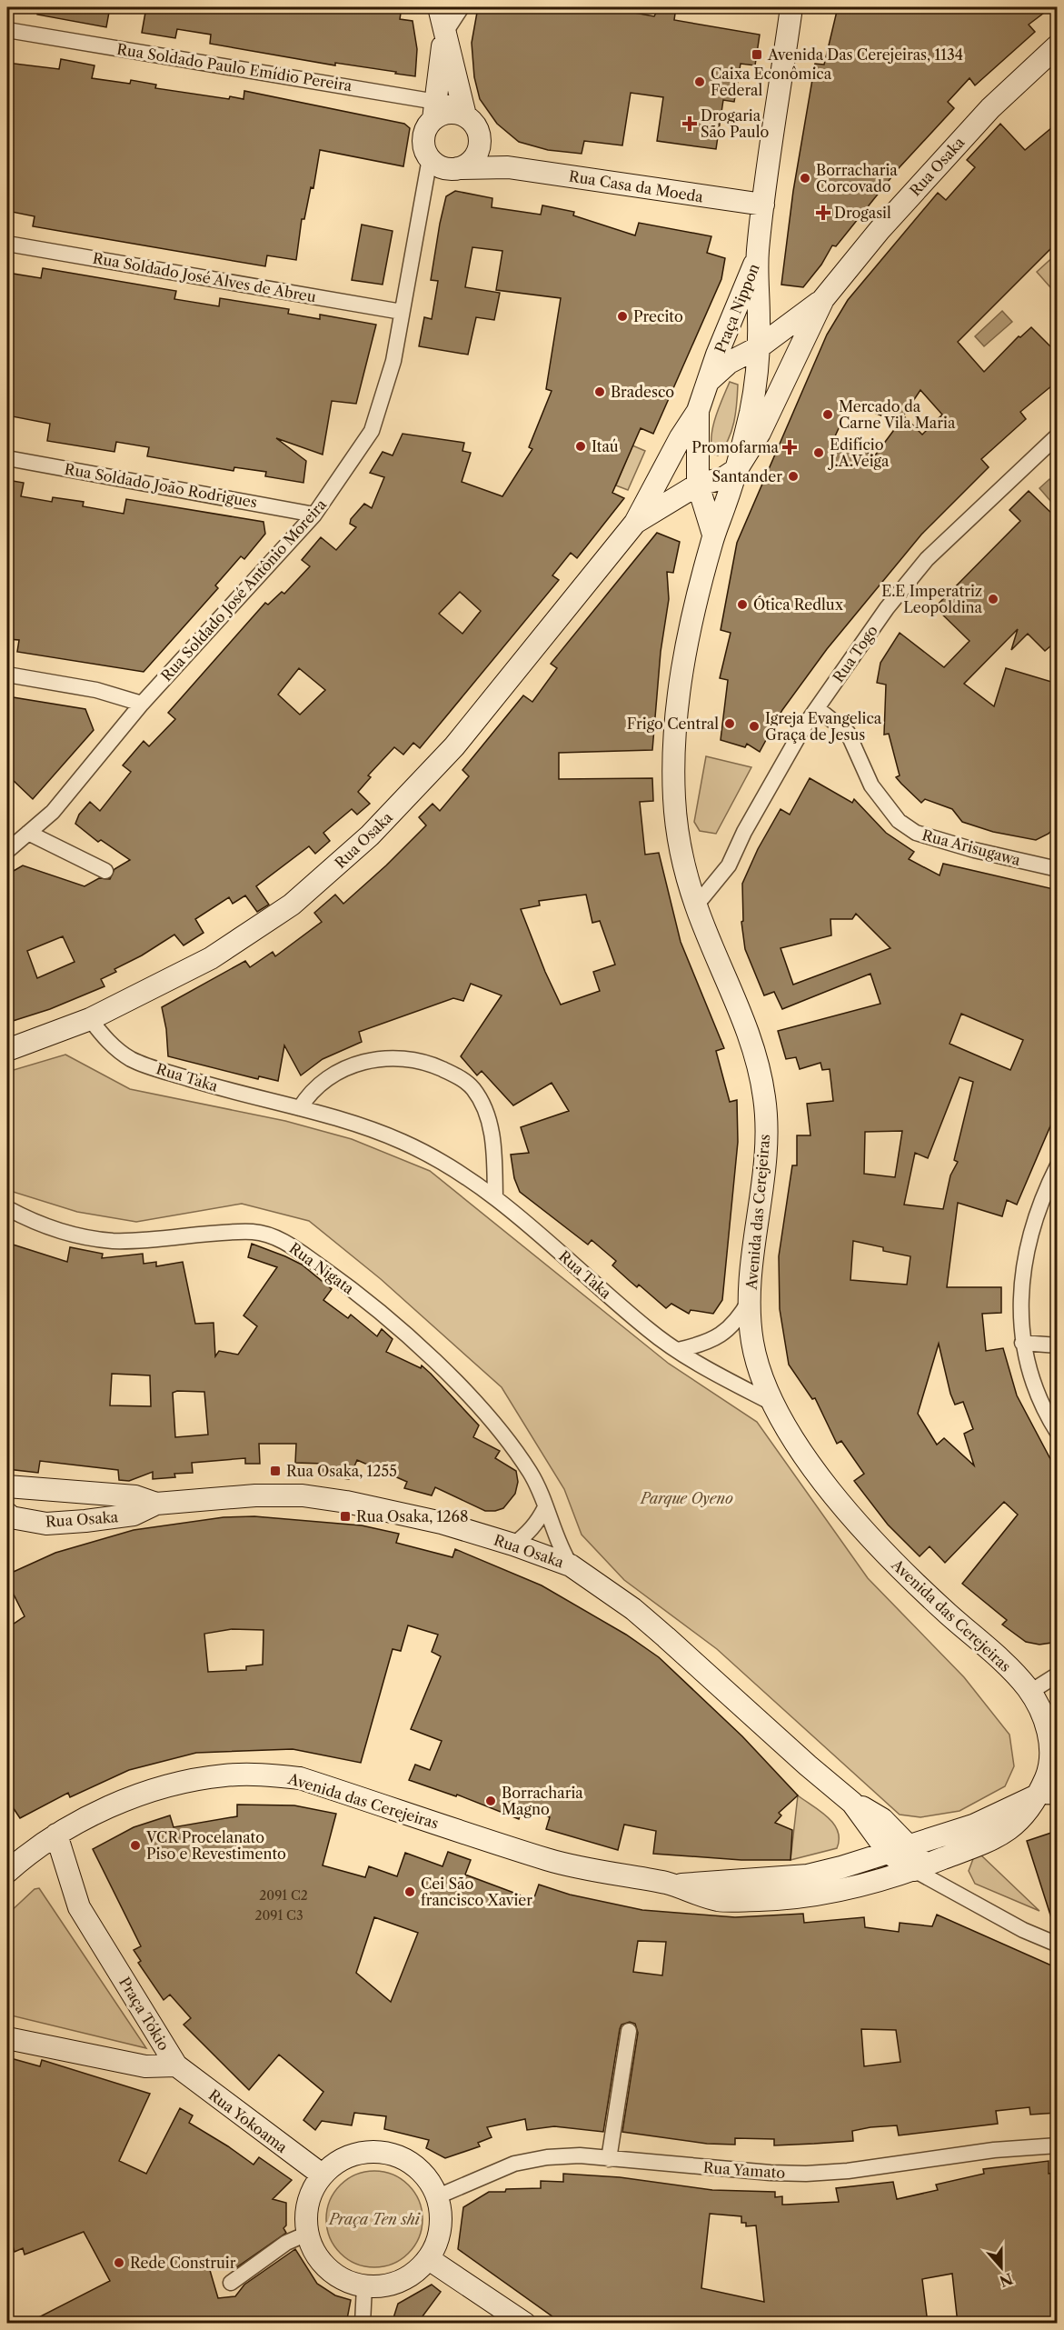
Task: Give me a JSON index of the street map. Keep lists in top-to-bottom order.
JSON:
{
  "streets": {
    "main road": [
      "Rua Osaka",
      "Rua Casa da Moeda",
      "Praça Nippon",
      "Avenida das Cerejeiras",
      "Praça Tókio",
      "Rua Yokoama"
    ],
    "street": [
      "Rua Soldado Paulo Emídio Pereira",
      "Rua Soldado José Alves de Abreu",
      "Rua Soldado João Rodrigues",
      "Rua Soldado José Antônio Moreira",
      "Rua Togo",
      "Rua Arisugawa",
      "Rua Taka",
      "Rua Nigata",
      "Rua Yamato"
    ]
  },
  "crossings": [
    ["Rua Soldado Paulo Emídio Pereira", "Rua Casa da Moeda"],
    ["Rua Soldado Paulo Emídio Pereira", "Rua Soldado José Antônio Moreira"],
    ["Rua Osaka", "Praça Nippon"],
    ["Rua Osaka", "Rua Taka"],
    ["Rua Osaka", "Avenida das Cerejeiras"],
    ["Rua Osaka", "Rua Nigata"],
    ["Rua Casa da Moeda", "Rua Soldado José Antônio Moreira"],
    ["Rua Soldado José Alves de Abreu", "Rua Soldado José Antônio Moreira"],
    ["Praça Nippon", "Avenida das Cerejeiras"],
    ["Rua Soldado João Rodrigues", "Rua Soldado José Antônio Moreira"],
    ["Rua Togo", "Rua Arisugawa"],
    ["Rua Togo", "Avenida das Cerejeiras"],
    ["Rua Taka", "Avenida das Cerejeiras"],
    ["Avenida das Cerejeiras", "Praça Tókio"],
    ["Praça Tókio", "Rua Yokoama"],
    ["Rua Yokoama", "Rua Yamato"]
  ],
  "parks": ["Parque Oyeno", "Praça Ten shi"],
  "places": {
    "transit": ["Avenida Das Cerejeiras, 1134", "Rua Osaka, 1255", "Rua Osaka, 1268"],
    "other": [
      "Caixa Econômica Federal",
      "Borracharia Corcovado",
      "Precito",
      "Bradesco",
      "Mercado da Carne Vila Maria",
      "Itaú",
      "Edifício J.A.Veiga",
      "Santander",
      "E.E Imperatriz Leopoldina",
      "Ótica Redlux",
      "Frigo Central",
      "Igreja Evangelica Graça de Jesus",
      "Borracharia Magno",
      "VCR Procelanato Piso e Revestimento",
      "Cei São francisco Xavier",
      "Rede Construir"
    ],
    "health": ["Drogaria São Paulo", "Drogasil", "Promofarma"]
  },
  "house_numbers": ["2091 C2", "2091 C3"],
  "north": "bottom"
}
